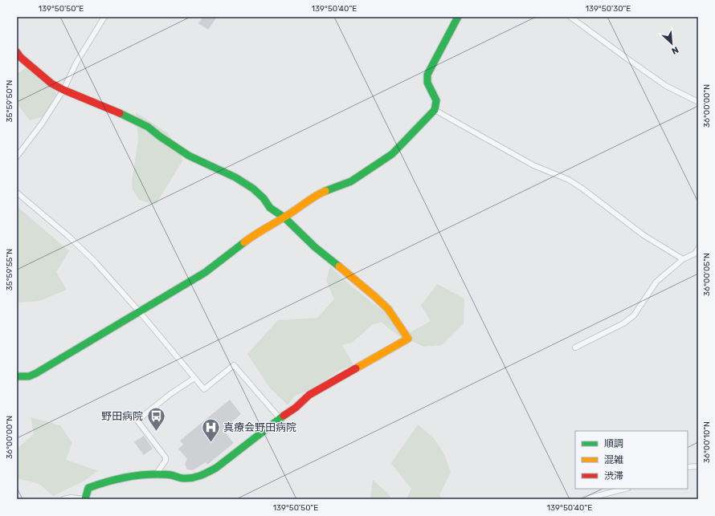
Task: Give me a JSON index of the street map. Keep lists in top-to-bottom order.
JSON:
{
  "places": {
    "bus stop": ["野田病院"],
    "hospital": ["真療会野田病院"]
  },
  "legend": ["順調", "混雑", "渋滞"],
  "north": "bottom right",
  "coordinates": [
    "139°50'50\"E",
    "139°50'40\"E",
    "139°50'30\"E",
    "35°59'50\"N",
    "36°00'00\"N",
    "35°59'55\"N",
    "36°00'05\"N",
    "36°00'10\"N"
  ]
}
